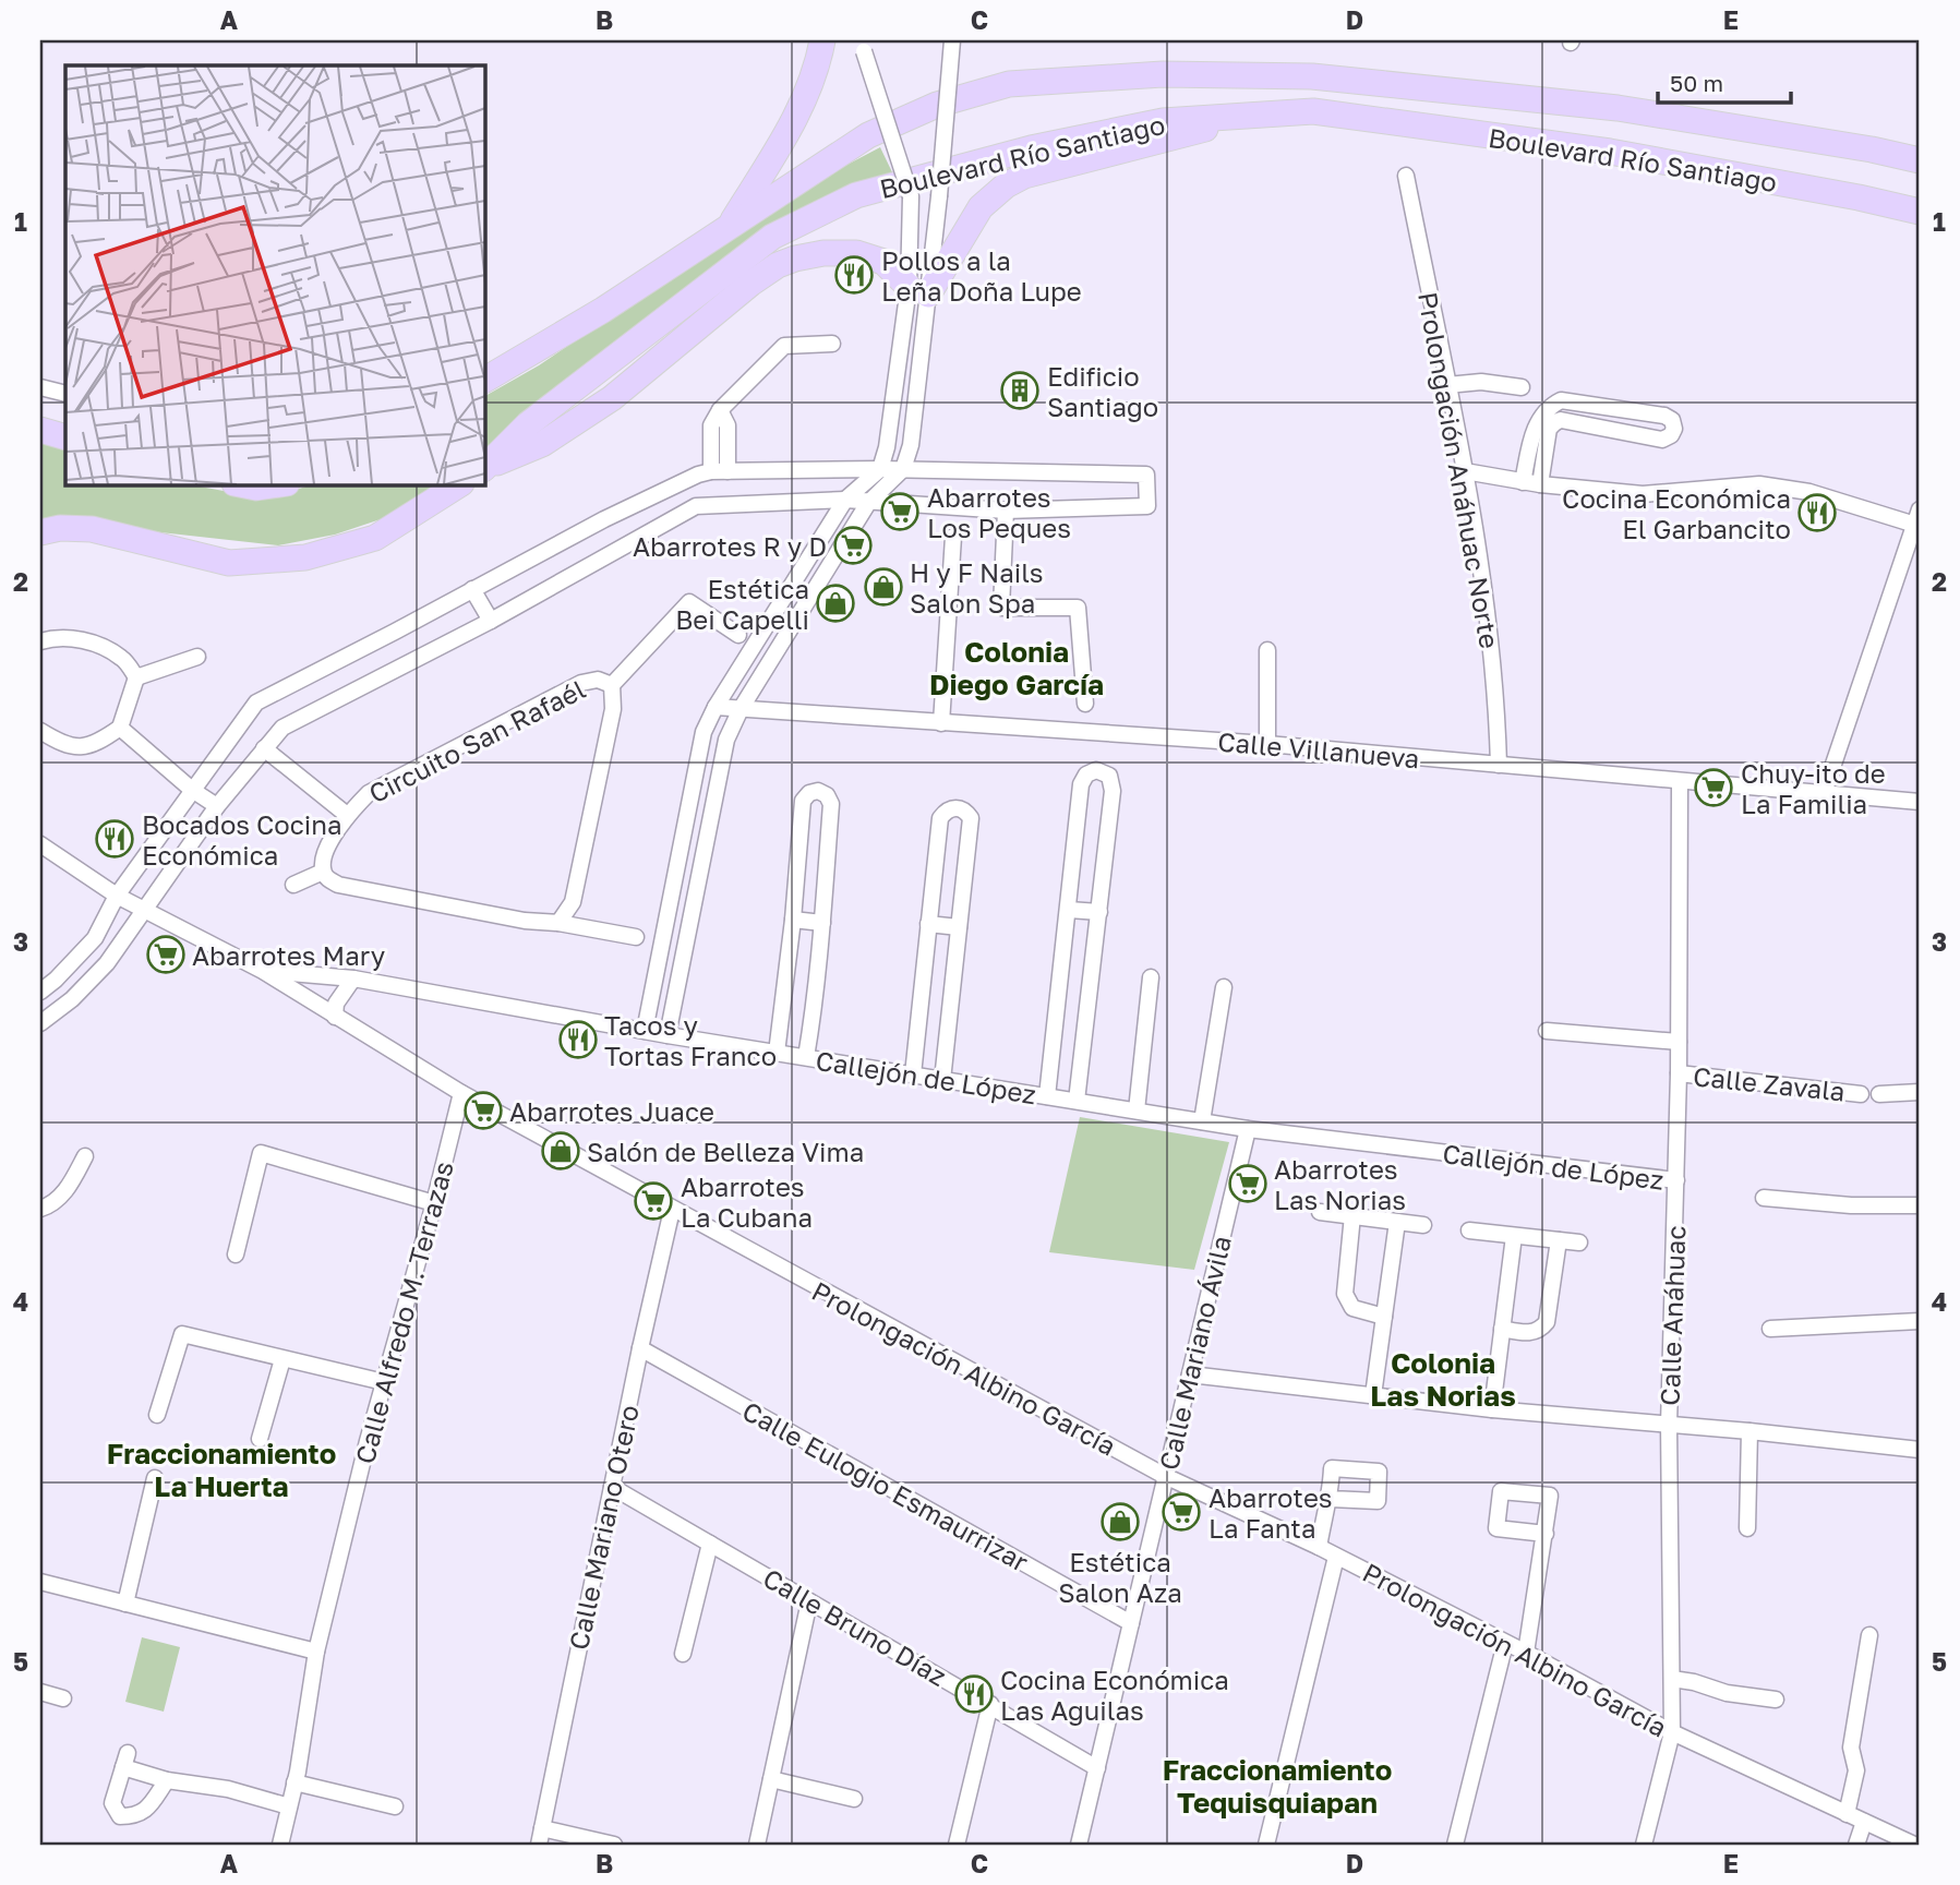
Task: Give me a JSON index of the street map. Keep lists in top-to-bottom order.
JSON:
{
  "streets": {
    "main road": ["Boulevard Río Santiago"],
    "street": [
      "Prolongación Anáhuac Norte",
      "Circuito San Rafaél",
      "Calle Villanueva",
      "Callejón de López",
      "Calle Zavala",
      "Calle Alfredo M. Terrazas",
      "Calle Anáhuac",
      "Calle Mariano Ávila",
      "Prolongación Albino García",
      "Calle Eulogio Esmaurrizar",
      "Calle Mariano Otero",
      "Calle Bruno Díaz"
    ]
  },
  "crossings": [
    ["Prolongación Anáhuac Norte", "Calle Villanueva"],
    ["Calle Villanueva", "Calle Anáhuac"],
    ["Callejón de López", "Calle Anáhuac"],
    ["Callejón de López", "Calle Mariano Ávila"],
    ["Callejón de López", "Prolongación Albino García"],
    ["Calle Zavala", "Calle Anáhuac"],
    ["Calle Alfredo M. Terrazas", "Prolongación Albino García"],
    ["Calle Anáhuac", "Prolongación Albino García"],
    ["Calle Mariano Ávila", "Prolongación Albino García"],
    ["Calle Mariano Ávila", "Calle Eulogio Esmaurrizar"],
    ["Calle Mariano Ávila", "Calle Bruno Díaz"],
    ["Prolongación Albino García", "Calle Mariano Otero"],
    ["Calle Eulogio Esmaurrizar", "Calle Mariano Otero"],
    ["Calle Mariano Otero", "Calle Bruno Díaz"]
  ],
  "districts": [
    "Colonia Diego García",
    "Colonia Las Norias",
    "Fraccionamiento La Huerta",
    "Fraccionamiento Tequisquiapan"
  ],
  "places": {
    "restaurant": [
      "Pollos a la Leña Doña Lupe",
      "Cocina Económica El Garbancito",
      "Bocados Cocina Económica",
      "Tacos y Tortas Franco",
      "Cocina Económica Las Aguilas"
    ],
    "building": ["Edificio Santiago"],
    "supermarket": [
      "Abarrotes Los Peques",
      "Abarrotes R y D",
      "Chuy-ito de La Familia",
      "Abarrotes Mary",
      "Abarrotes Juace",
      "Abarrotes Las Norias",
      "Abarrotes La Cubana",
      "Abarrotes La Fanta"
    ],
    "shop": [
      "H y F Nails Salon Spa",
      "Estética Bei Capelli",
      "Salón de Belleza Vima",
      "Estética Salon Aza"
    ]
  },
  "scale_bar": "50 m",
  "grid": {
    "columns": [
      "A",
      "B",
      "C",
      "D",
      "E"
    ],
    "rows": [
      "1",
      "2",
      "3",
      "4",
      "5"
    ]
  }
}
